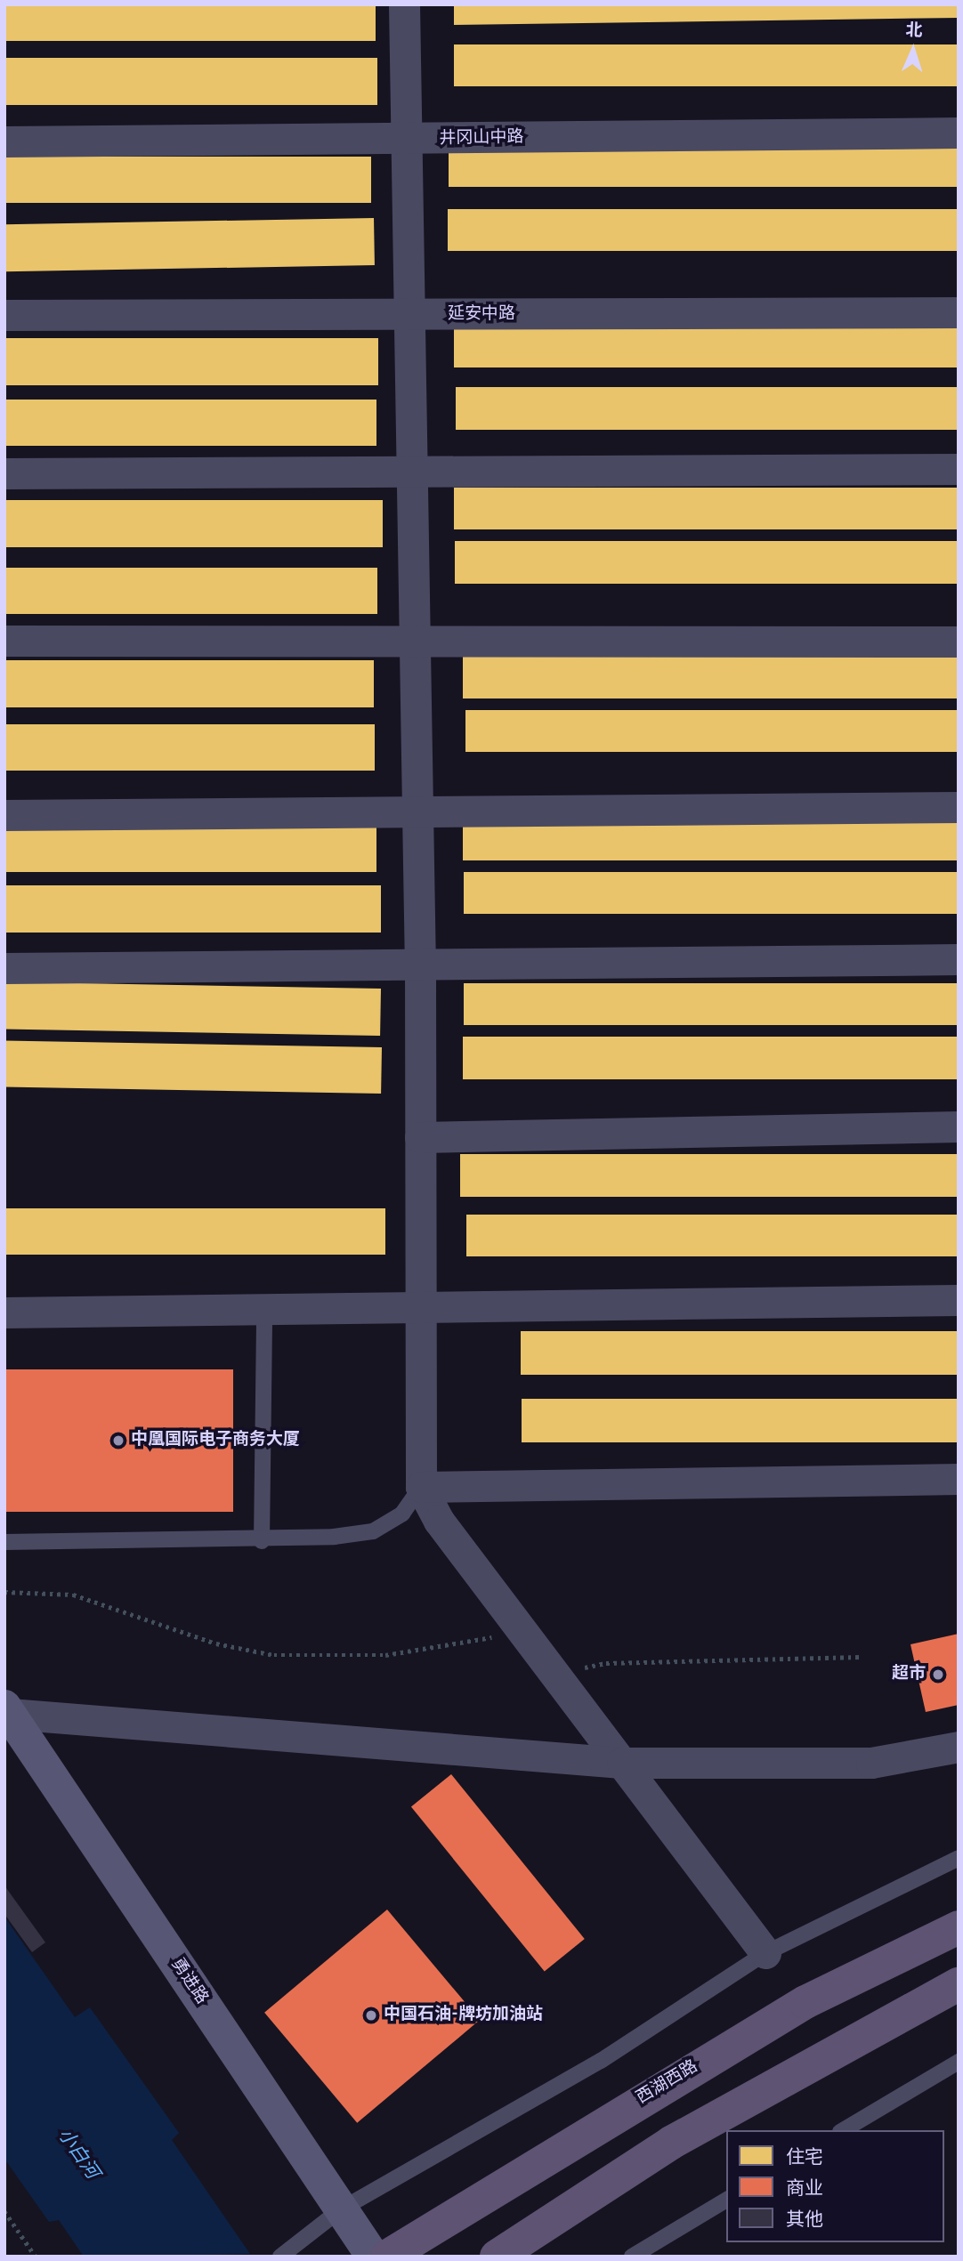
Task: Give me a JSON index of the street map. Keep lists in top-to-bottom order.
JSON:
{
  "streets": {
    "main road": ["西湖西路"],
    "street": ["井冈山中路", "延安中路", "勇进路"]
  },
  "water": ["小白河"],
  "places": ["中凰国际电子商务大厦", "超市", "中国石油-牌坊加油站"],
  "legend": ["住宅", "商业", "其他"],
  "north": "top"
}
